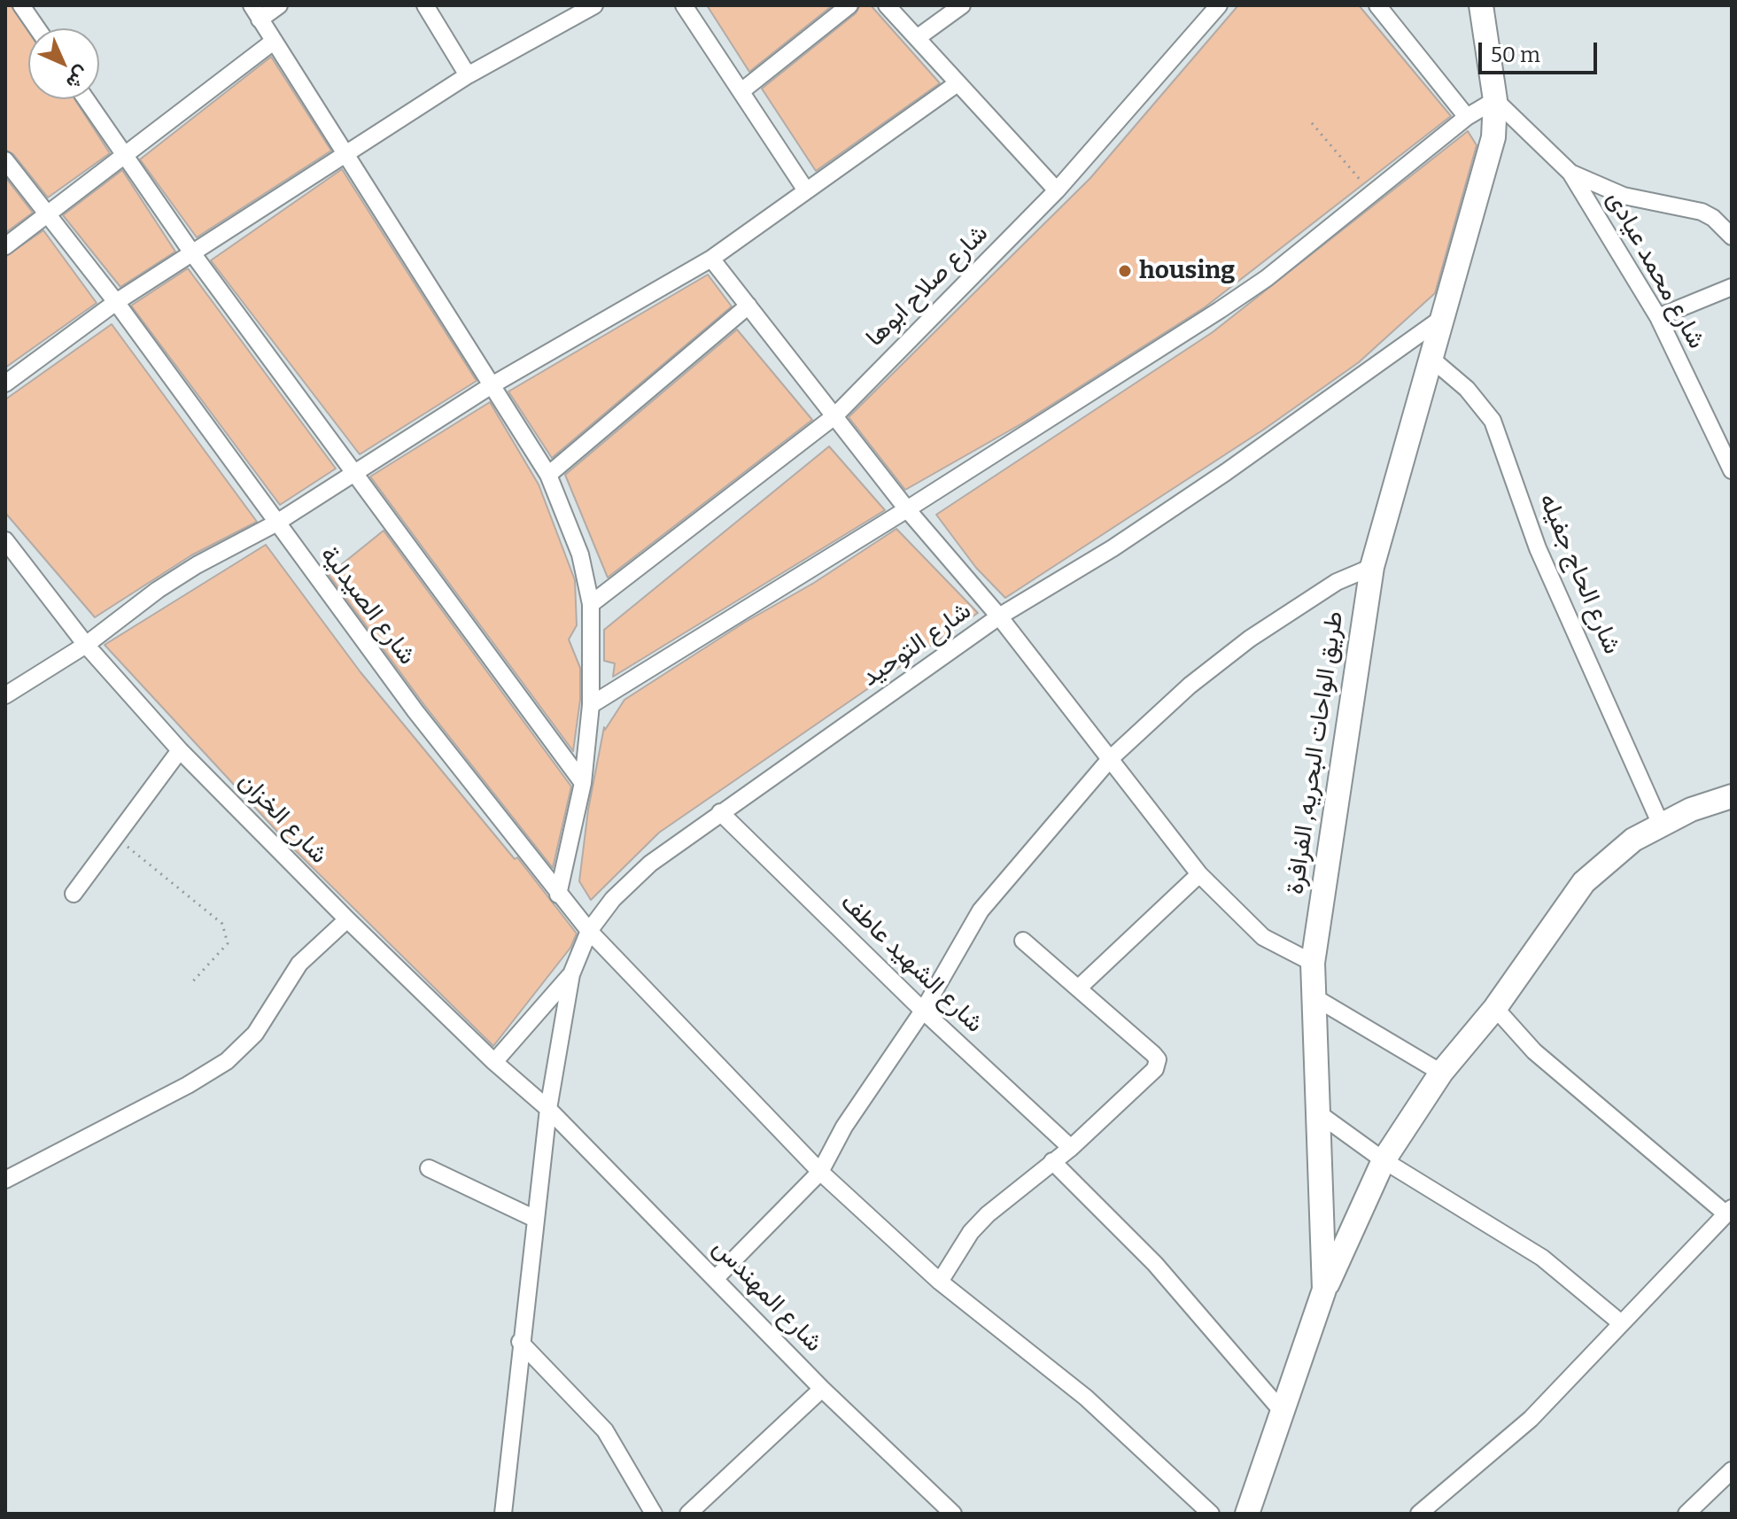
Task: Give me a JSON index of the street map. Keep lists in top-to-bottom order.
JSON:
{
  "streets": {
    "main road": ["طريق الواحات البحريه, الفرافرة"],
    "street": [
      "شارع محمد عيادى",
      "شارع صلاح ابوها",
      "شارع الحاج جفيله",
      "شارع الصيدلية",
      "شارع التوحيد",
      "شارع الخزان",
      "شارع الشهيد عاطف",
      "شارع المهندس"
    ]
  },
  "crossings": [
    ["شارع الحاج جفيله", "طريق الواحات البحريه, الفرافرة"],
    ["شارع الصيدلية", "شارع التوحيد"],
    ["شارع التوحيد", "طريق الواحات البحريه, الفرافرة"],
    ["شارع التوحيد", "شارع الخزان"],
    ["شارع التوحيد", "شارع الشهيد عاطف"],
    ["شارع التوحيد", "شارع المهندس"],
    ["شارع الخزان", "شارع المهندس"]
  ],
  "places": ["housing"],
  "scale_bar": "50 m",
  "north": "bottom right"
}
